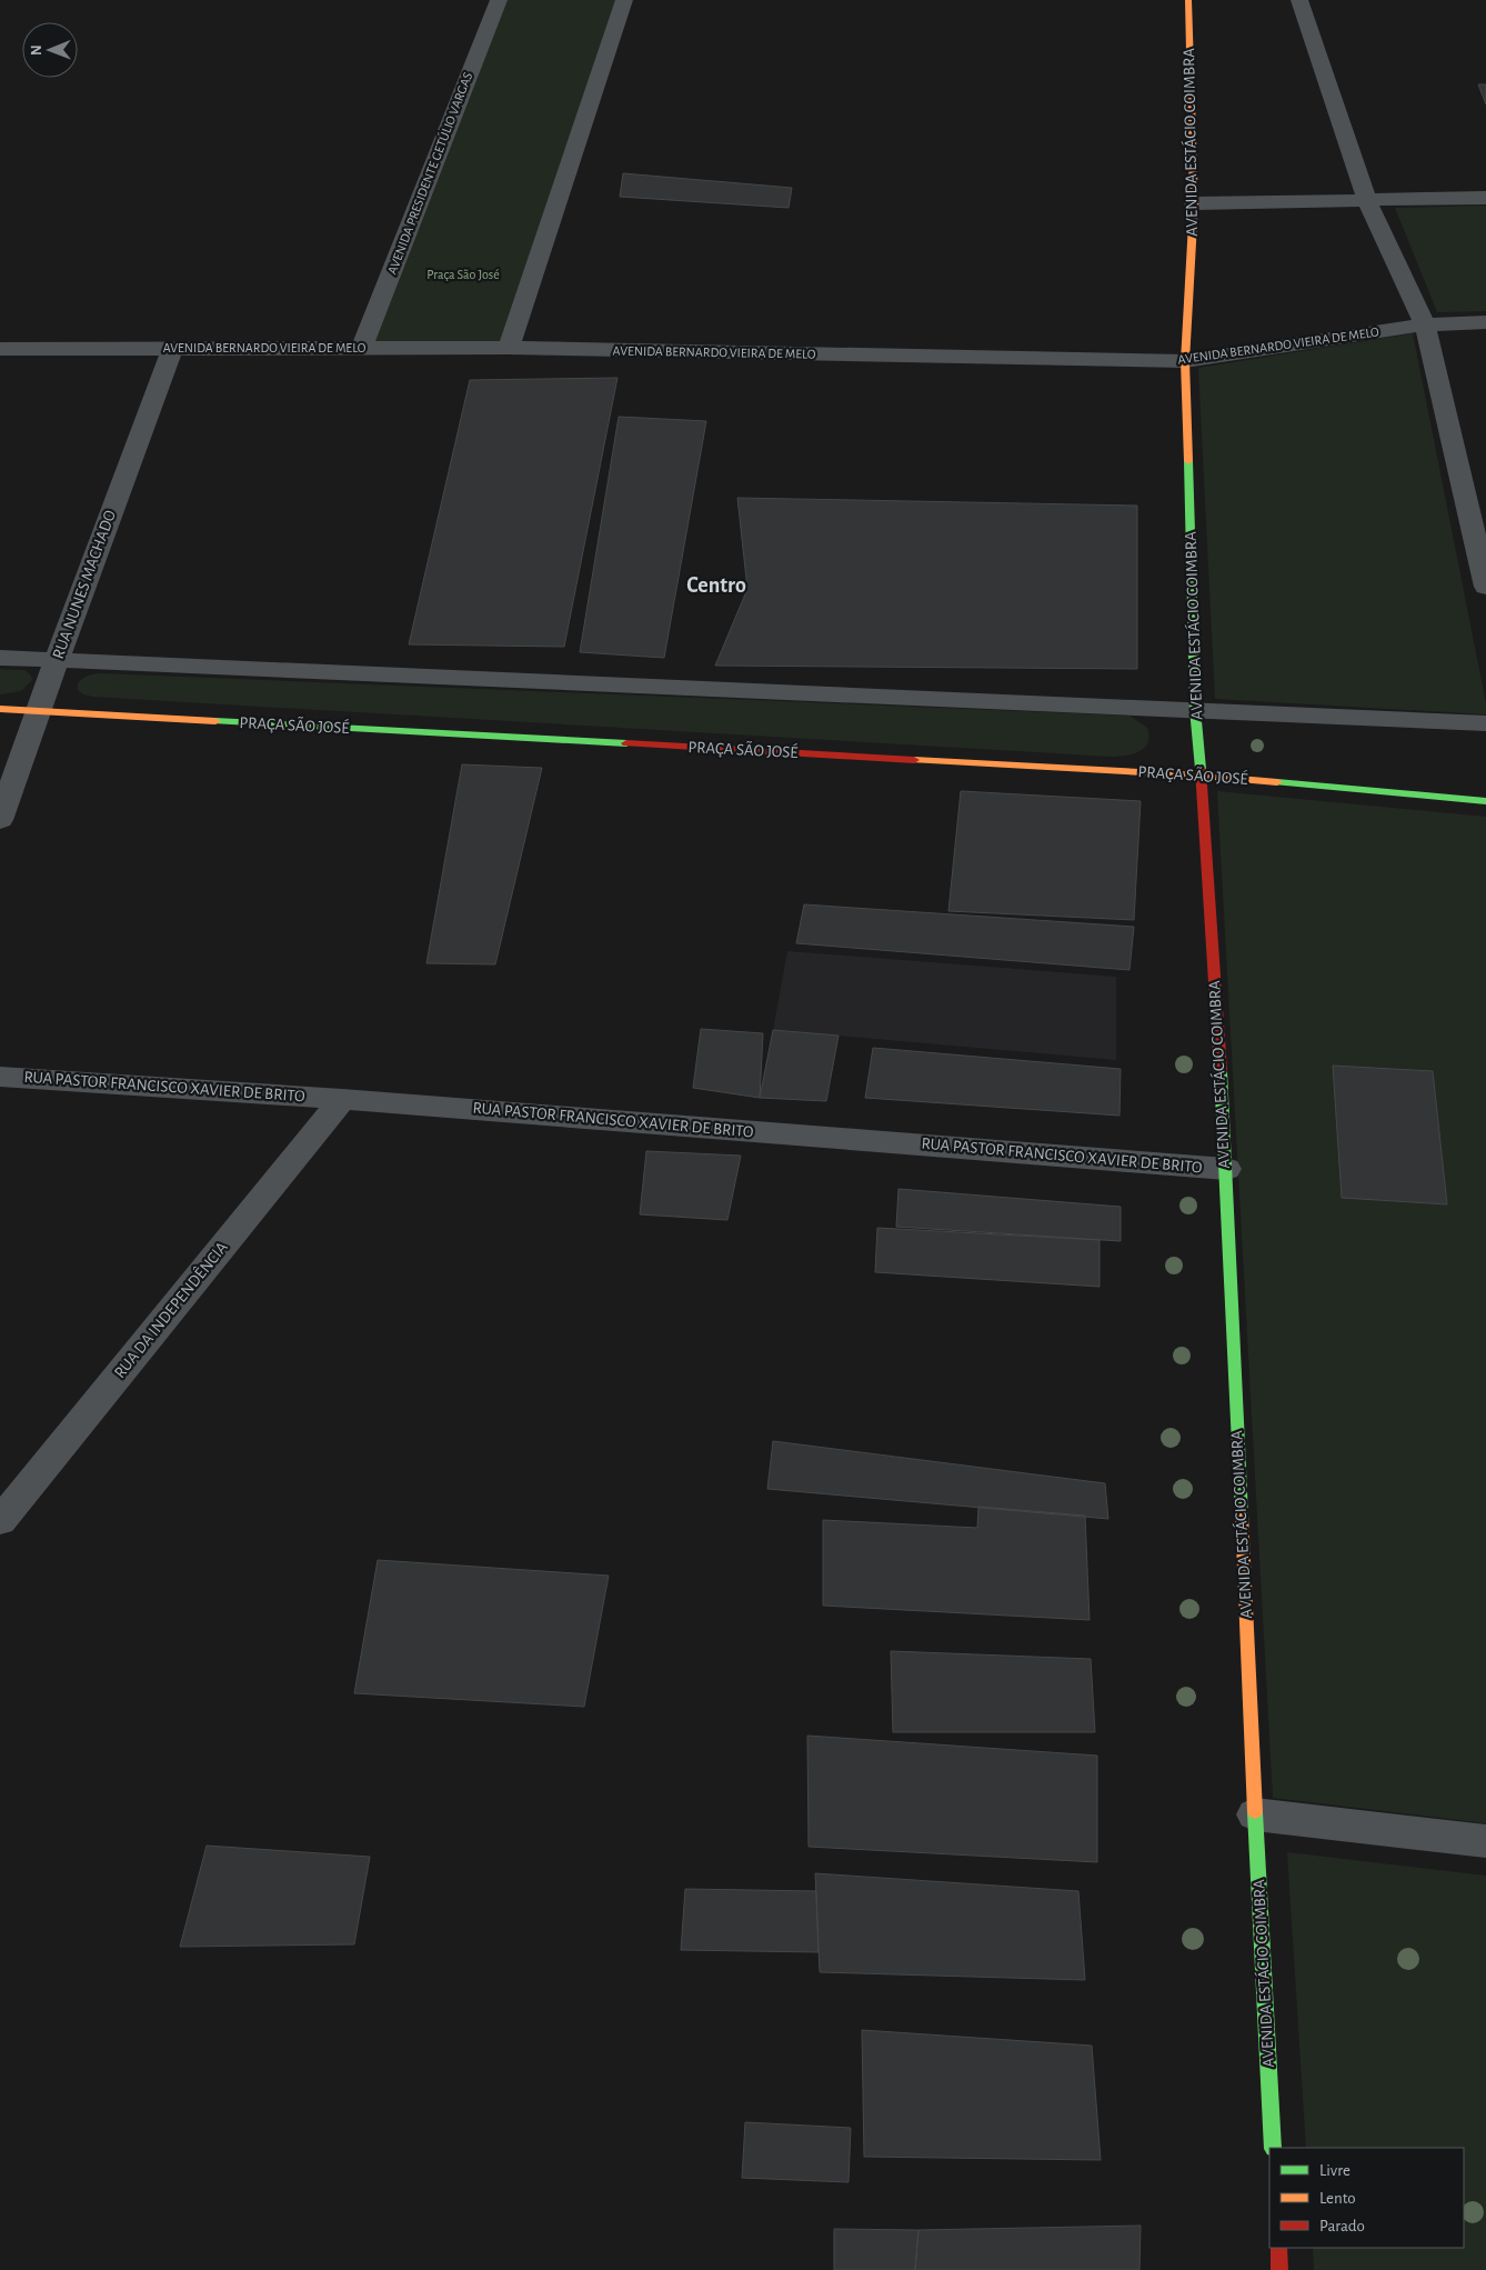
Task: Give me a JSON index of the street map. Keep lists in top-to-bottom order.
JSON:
{
  "streets": {
    "main road": ["AVENIDA ESTÁCIO COIMBRA", "PRAÇA SÃO JOSÉ"],
    "street": [
      "AVENIDA PRESIDENTE GETÚLIO VARGAS",
      "AVENIDA BERNARDO VIEIRA DE MELO",
      "RUA NUNES MACHADO",
      "RUA PASTOR FRANCISCO XAVIER DE BRITO",
      "RUA DA INDEPENDÊNCIA"
    ]
  },
  "crossings": [
    ["AVENIDA ESTÁCIO COIMBRA", "AVENIDA BERNARDO VIEIRA DE MELO"],
    ["AVENIDA ESTÁCIO COIMBRA", "PRAÇA SÃO JOSÉ"],
    ["AVENIDA ESTÁCIO COIMBRA", "RUA PASTOR FRANCISCO XAVIER DE BRITO"],
    ["AVENIDA PRESIDENTE GETÚLIO VARGAS", "AVENIDA BERNARDO VIEIRA DE MELO"],
    ["AVENIDA BERNARDO VIEIRA DE MELO", "RUA NUNES MACHADO"],
    ["RUA NUNES MACHADO", "PRAÇA SÃO JOSÉ"],
    ["RUA PASTOR FRANCISCO XAVIER DE BRITO", "RUA DA INDEPENDÊNCIA"]
  ],
  "districts": ["Centro"],
  "parks": ["Praça São José"],
  "legend": ["Livre", "Lento", "Parado"],
  "north": "left"
}
